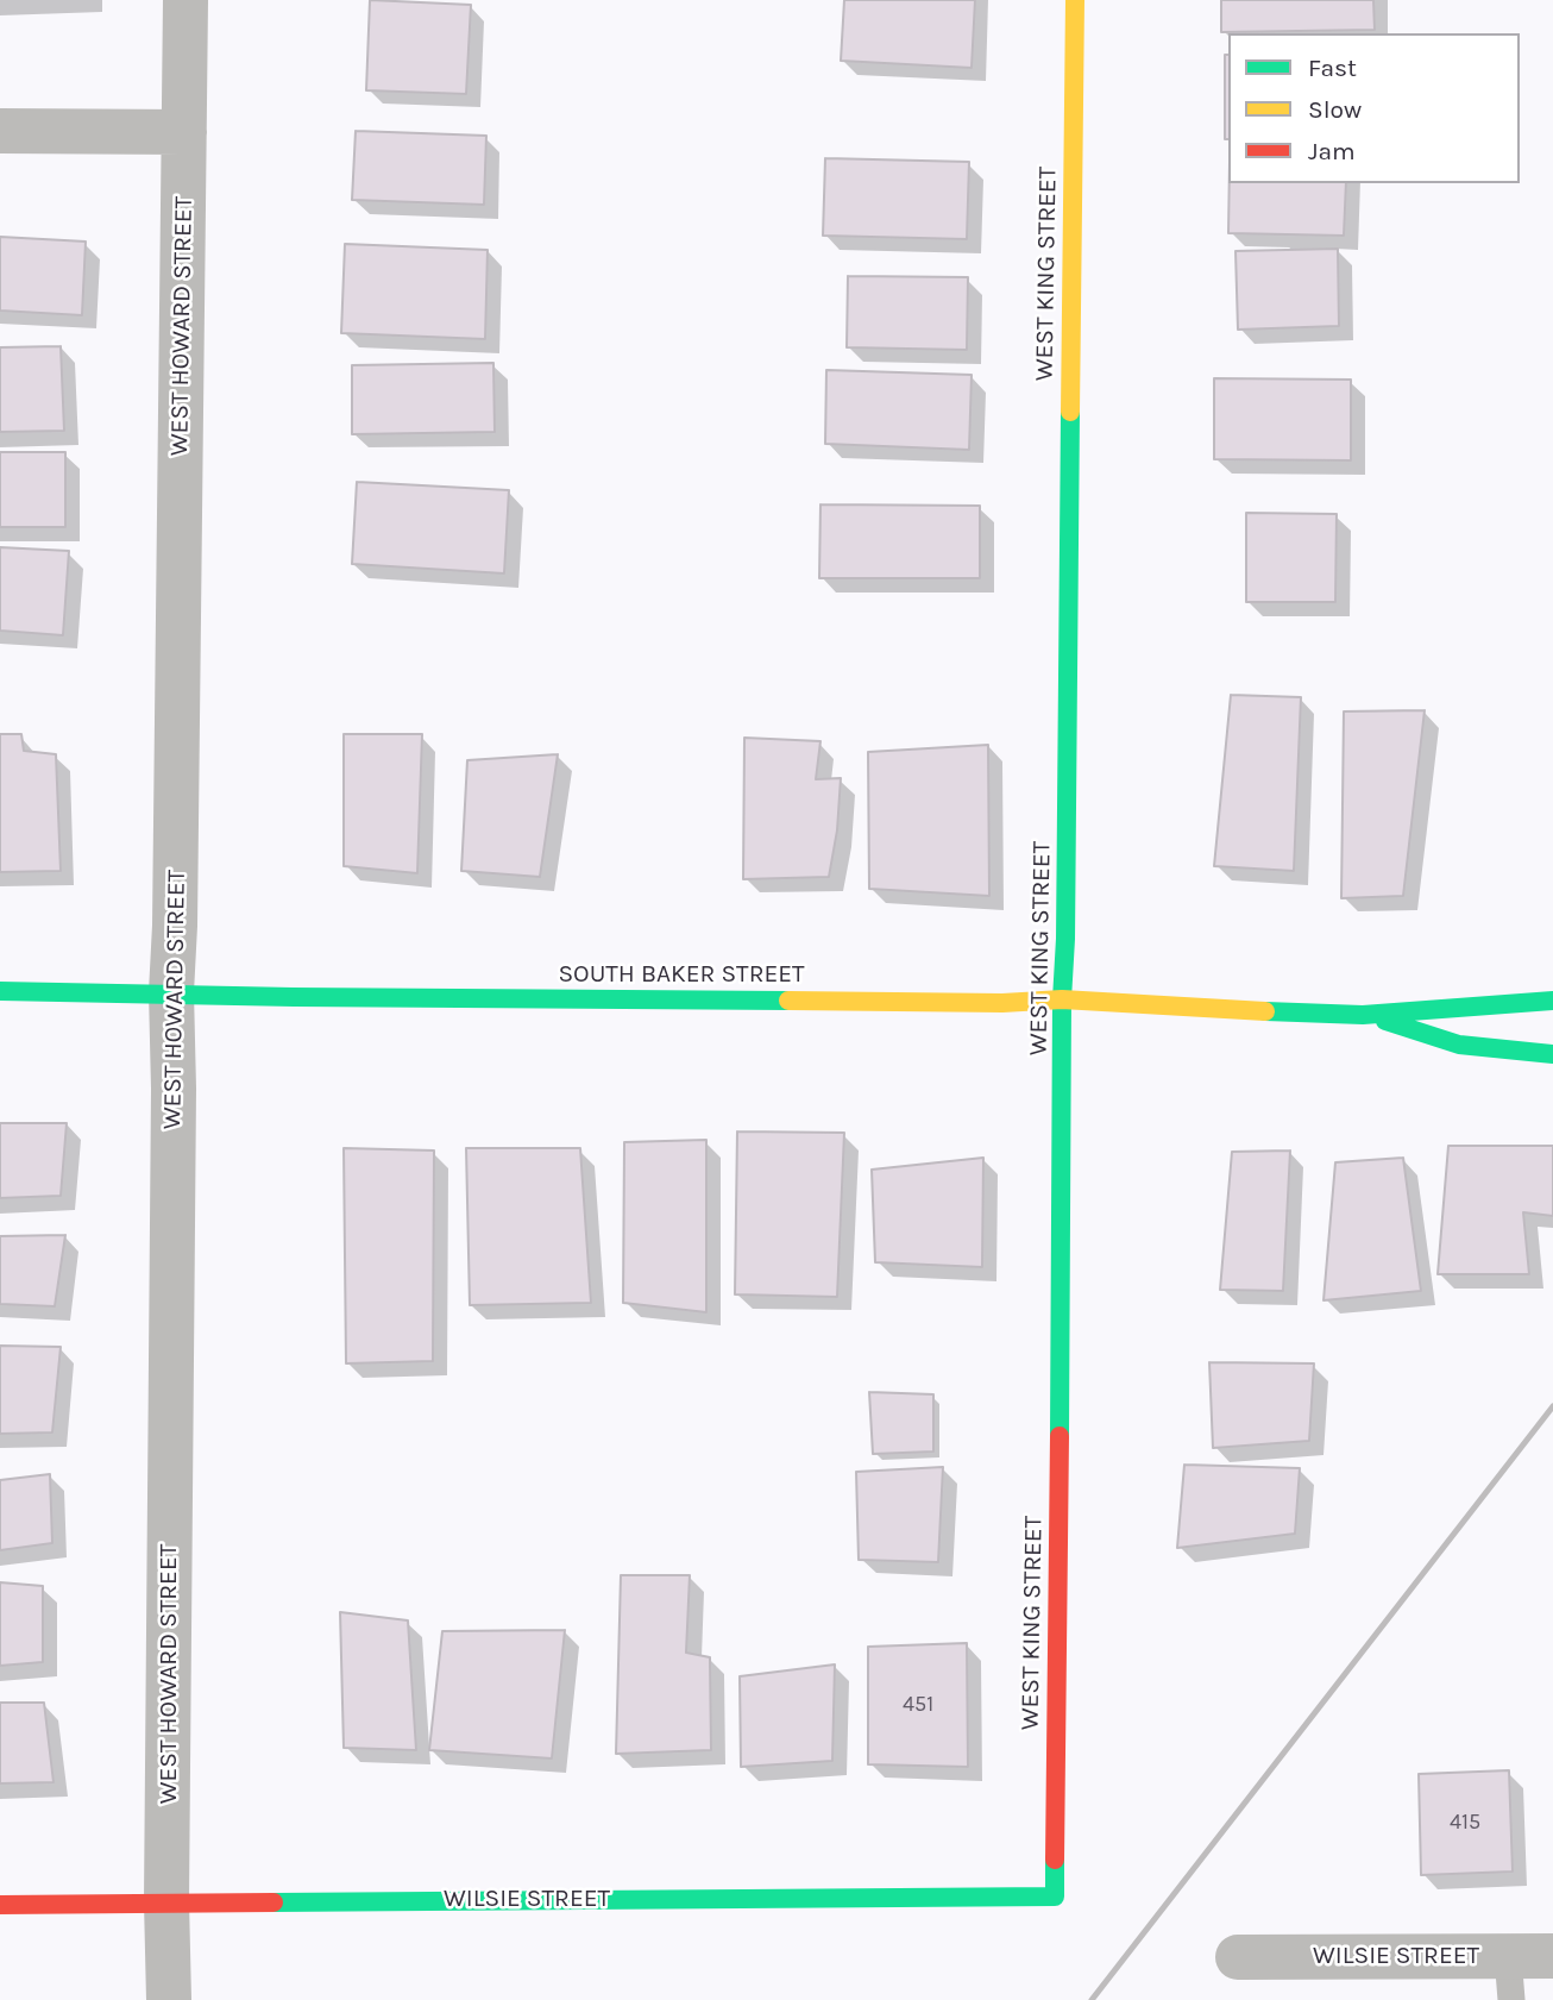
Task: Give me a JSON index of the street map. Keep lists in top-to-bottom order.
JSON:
{
  "streets": {
    "street": [
      "WEST KING STREET",
      "WEST HOWARD STREET",
      "SOUTH BAKER STREET",
      "WILSIE STREET"
    ]
  },
  "crossings": [
    ["WEST KING STREET", "SOUTH BAKER STREET"],
    ["WEST KING STREET", "WILSIE STREET"],
    ["WEST HOWARD STREET", "SOUTH BAKER STREET"],
    ["WEST HOWARD STREET", "WILSIE STREET"]
  ],
  "house_numbers": ["451", "415"],
  "legend": ["Fast", "Slow", "Jam"]
}
